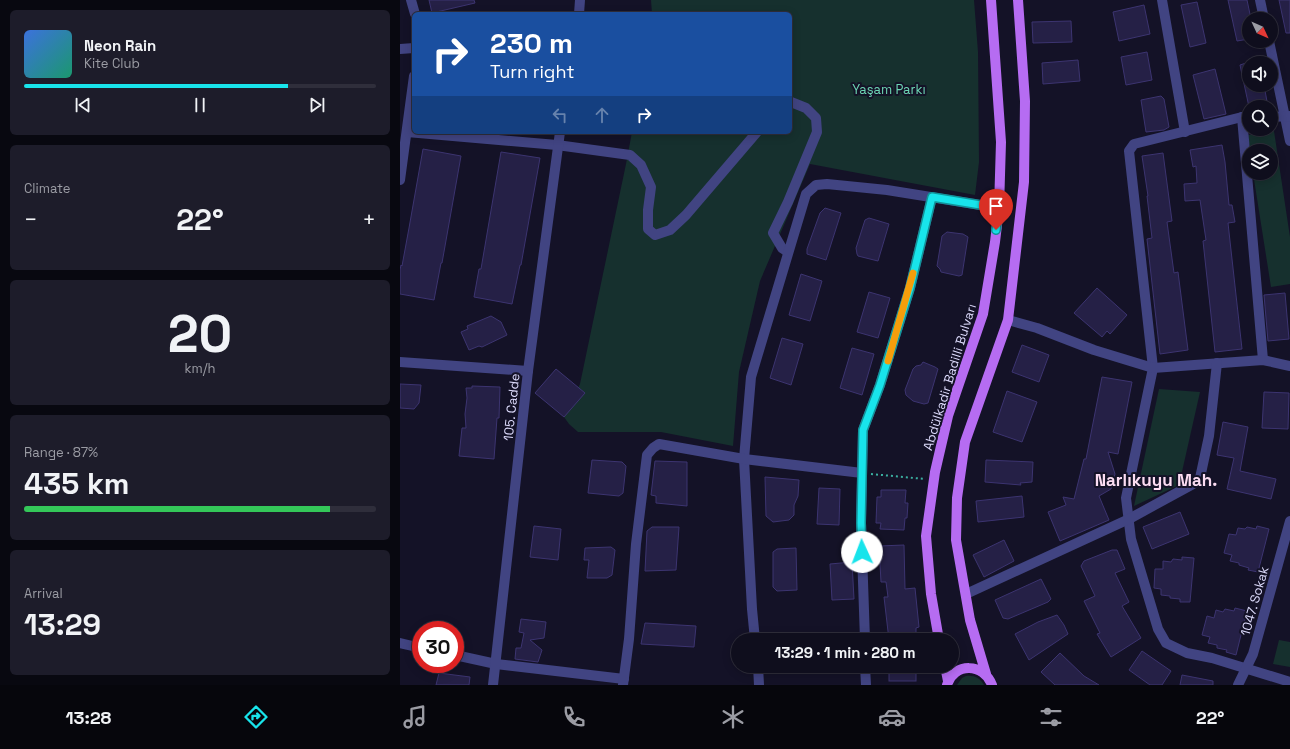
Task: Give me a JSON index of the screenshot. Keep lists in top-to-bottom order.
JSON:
{
  "streets": {
    "main road": ["Abdülkadir Badilli Bulvarı"],
    "street": ["105. Cadde", "1047. Sokak"]
  },
  "districts": ["Narlıkuyu Mah."],
  "parks": ["Yaşam Parkı"],
  "north": "bottom right",
  "page": {
    "turn": ["230 m", "Turn right"],
    "song": ["Neon Rain", "Kite Club"],
    "tile": [
      "Climate",
      ["20", "km/h"],
      ["Range · 87%", "435 km"],
      ["Arrival", "13:29"]
    ],
    "heat": ["−", "22°", "+"],
    "limit": "30",
    "trip": "13:29 · 1 min · 280 m",
    "tabs": ["13:28", "22°"]
  }
}
